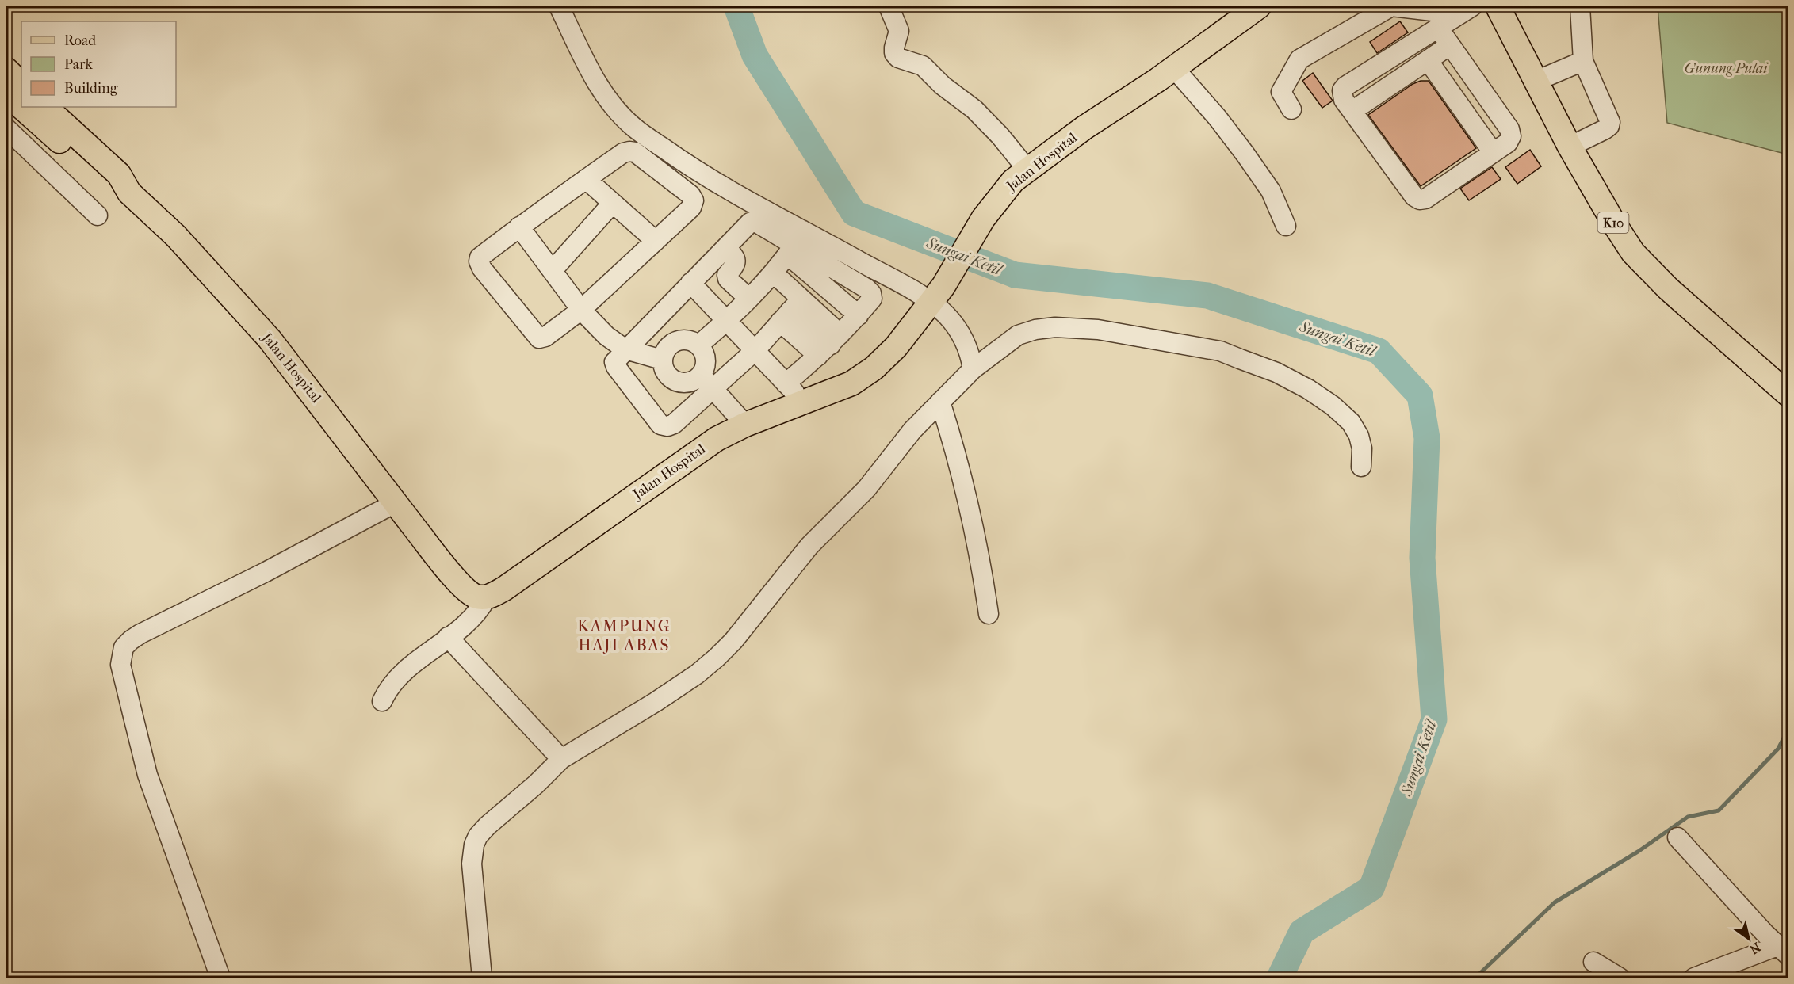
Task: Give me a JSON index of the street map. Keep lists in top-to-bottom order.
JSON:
{
  "streets": {
    "main road": ["Jalan Hospital", "K10"]
  },
  "districts": ["KAMPUNG HAJI ABAS"],
  "water": ["Sungai Ketil"],
  "parks": ["Gunung Pulai"],
  "legend": ["Road", "Park", "Building"],
  "north": "bottom right"
}
